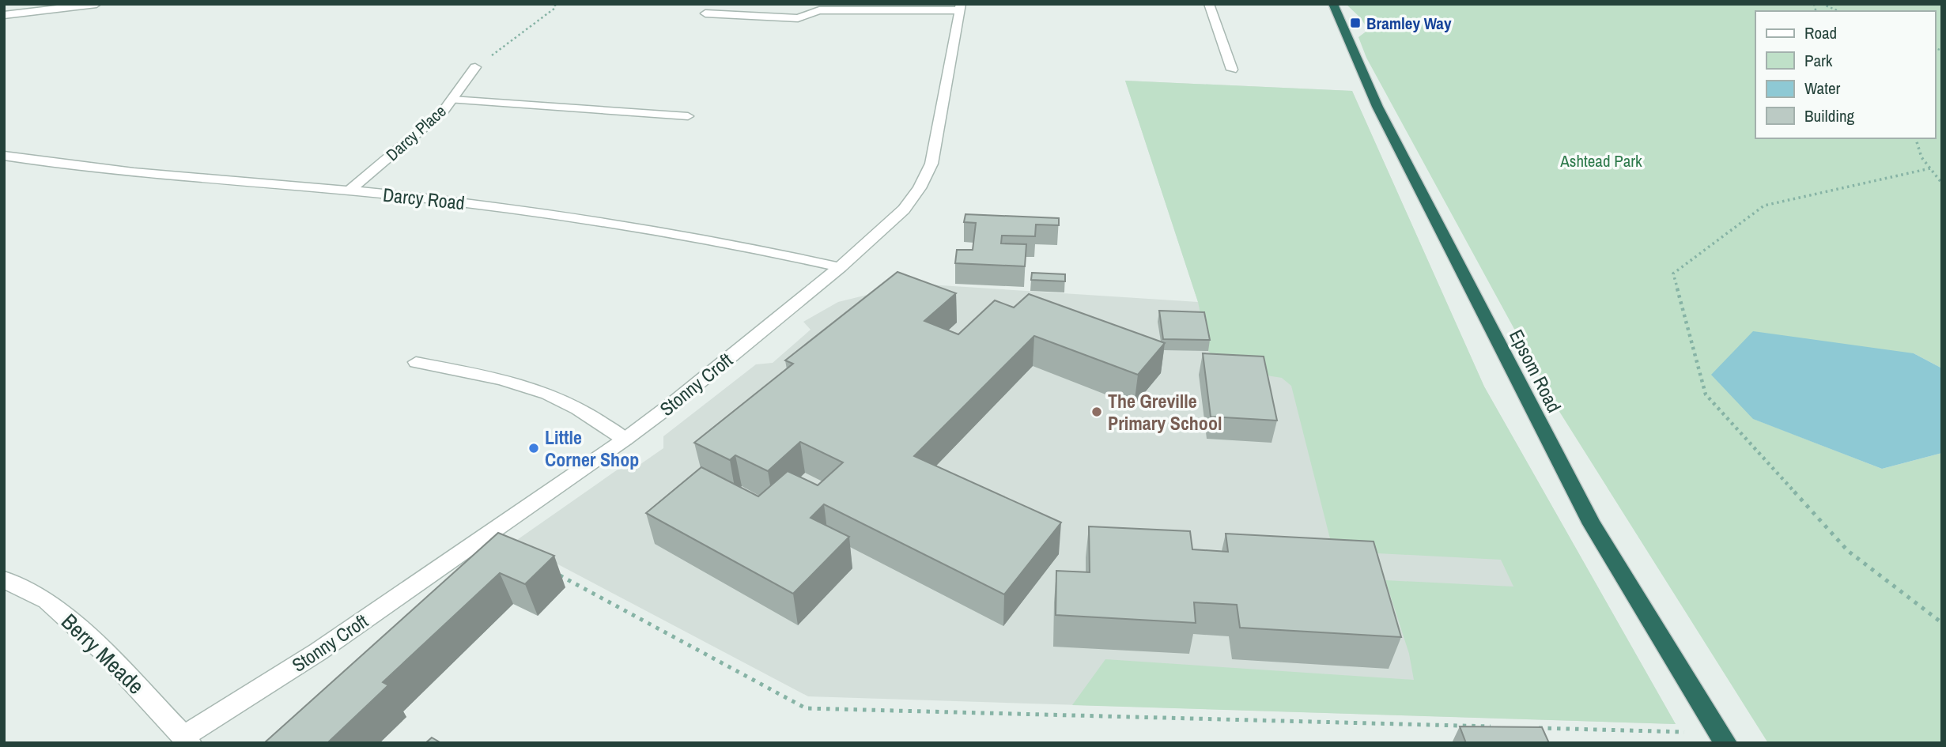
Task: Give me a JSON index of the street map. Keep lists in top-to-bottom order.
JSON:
{
  "streets": {
    "highway": ["Epsom Road"],
    "street": [
      "Darcy Place",
      "Darcy Road",
      "Stonny Croft",
      "Berry Meade"
    ]
  },
  "crossings": [
    ["Darcy Place", "Darcy Road"],
    ["Darcy Road", "Stonny Croft"],
    ["Stonny Croft", "Berry Meade"]
  ],
  "parks": ["Ashtead Park"],
  "places": {
    "transit": ["Bramley Way"],
    "other": ["The Greville Primary School", "Little Corner Shop"]
  },
  "legend": [
    "Road",
    "Park",
    "Water",
    "Building"
  ]
}
